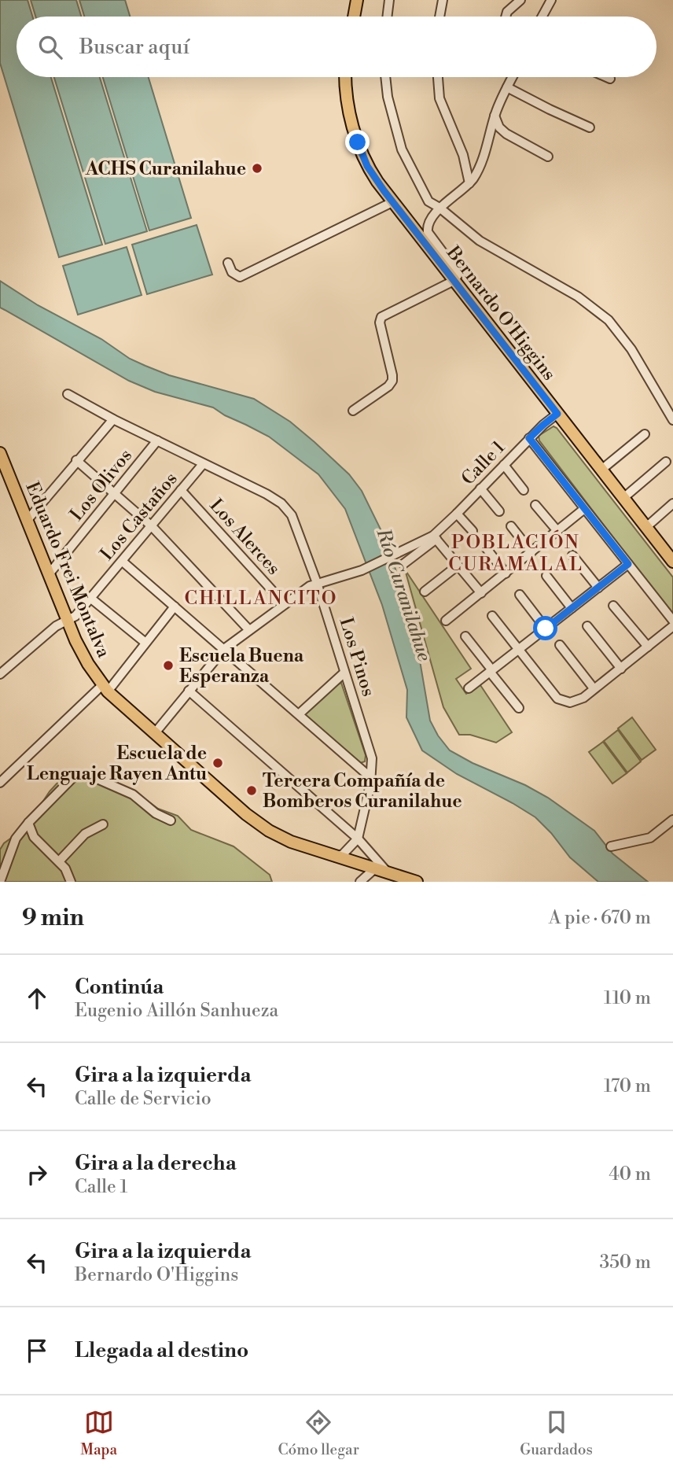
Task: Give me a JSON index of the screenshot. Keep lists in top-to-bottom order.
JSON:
{
  "streets": {
    "main road": ["Bernardo O'Higgins", "Eduardo Frei Montalva"],
    "street": [
      "Calle 1",
      "Los Olivos",
      "Los Castaños",
      "Los Alerces",
      "Los Pinos"
    ]
  },
  "crossings": [
    ["Bernardo O'Higgins", "Calle 1"],
    ["Los Olivos", "Eduardo Frei Montalva"],
    ["Los Olivos", "Los Pinos"],
    ["Los Castaños", "Los Alerces"],
    ["Los Castaños", "Eduardo Frei Montalva"],
    ["Los Castaños", "Los Pinos"]
  ],
  "districts": ["POBLACIÓN CURAMALAL", "CHILLANCITO"],
  "water": ["Río Curanilahue"],
  "places": [
    "ACHS Curanilahue",
    "Escuela Buena Esperanza",
    "Escuela de Lenguaje Rayen Antu",
    "Tercera Compañía de Bomberos Curanilahue"
  ],
  "page": {
    "search": "Buscar aquí",
    "heading": ["9 min", "A pie · 670 m"],
    "list": [
      ["Continúa", "Eugenio Aillón Sanhueza", "110 m"],
      ["Gira a la izquierda", "Calle de Servicio", "170 m"],
      ["Gira a la derecha", "Calle 1", "40 m"],
      ["Gira a la izquierda", "Bernardo O'Higgins", "350 m"],
      "Llegada al destino"
    ],
    "nav": ["Mapa", "Cómo llegar", "Guardados"]
  }
}
